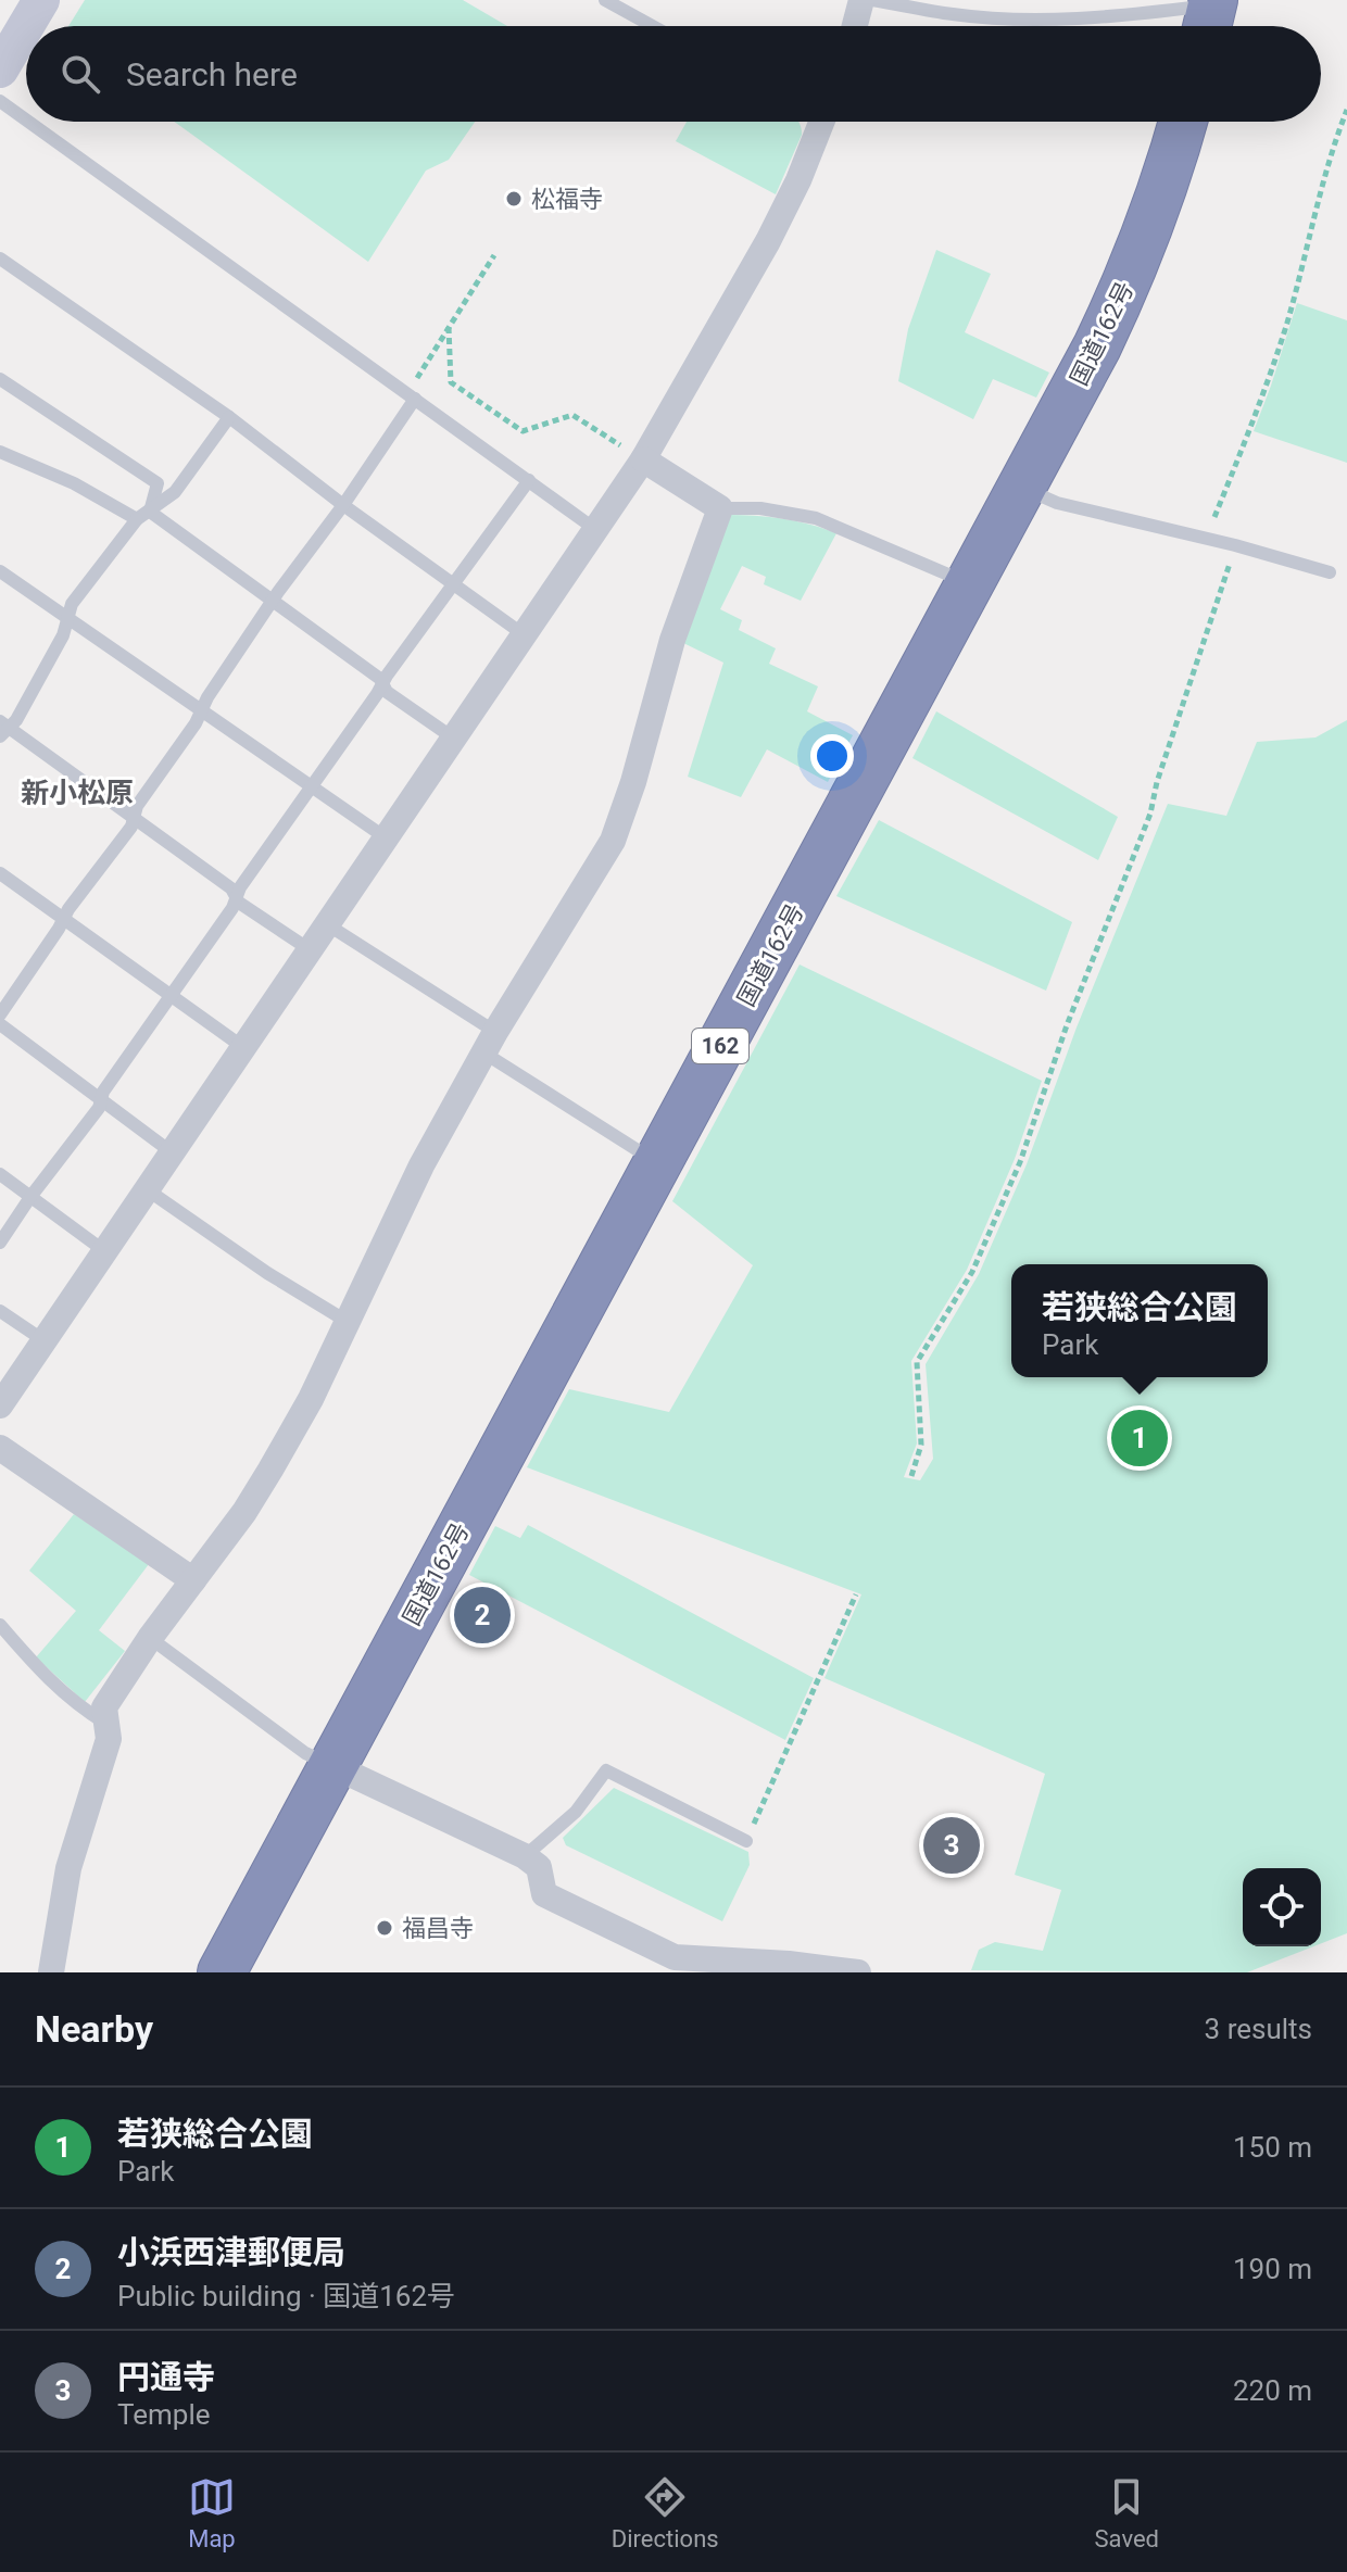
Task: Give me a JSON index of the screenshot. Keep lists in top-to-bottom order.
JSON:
{
  "streets": {
    "highway": ["国道162号", "162"]
  },
  "districts": ["新小松原"],
  "places": ["松福寺", "福昌寺"],
  "page": {
    "search": "Search here",
    "popup": ["若狭総合公園", "Park"],
    "pins": ["1", "2", "3"],
    "heading": ["Nearby", "3 results"],
    "list": [
      {
        "mark": "1",
        "name": "若狭総合公園",
        "note": "Park",
        "value": "150 m"
      },
      {
        "mark": "2",
        "name": "小浜西津郵便局",
        "note": "Public building · 国道162号",
        "value": "190 m"
      },
      {
        "mark": "3",
        "name": "円通寺",
        "note": "Temple",
        "value": "220 m"
      }
    ],
    "nav": ["Map", "Directions", "Saved"]
  }
}
